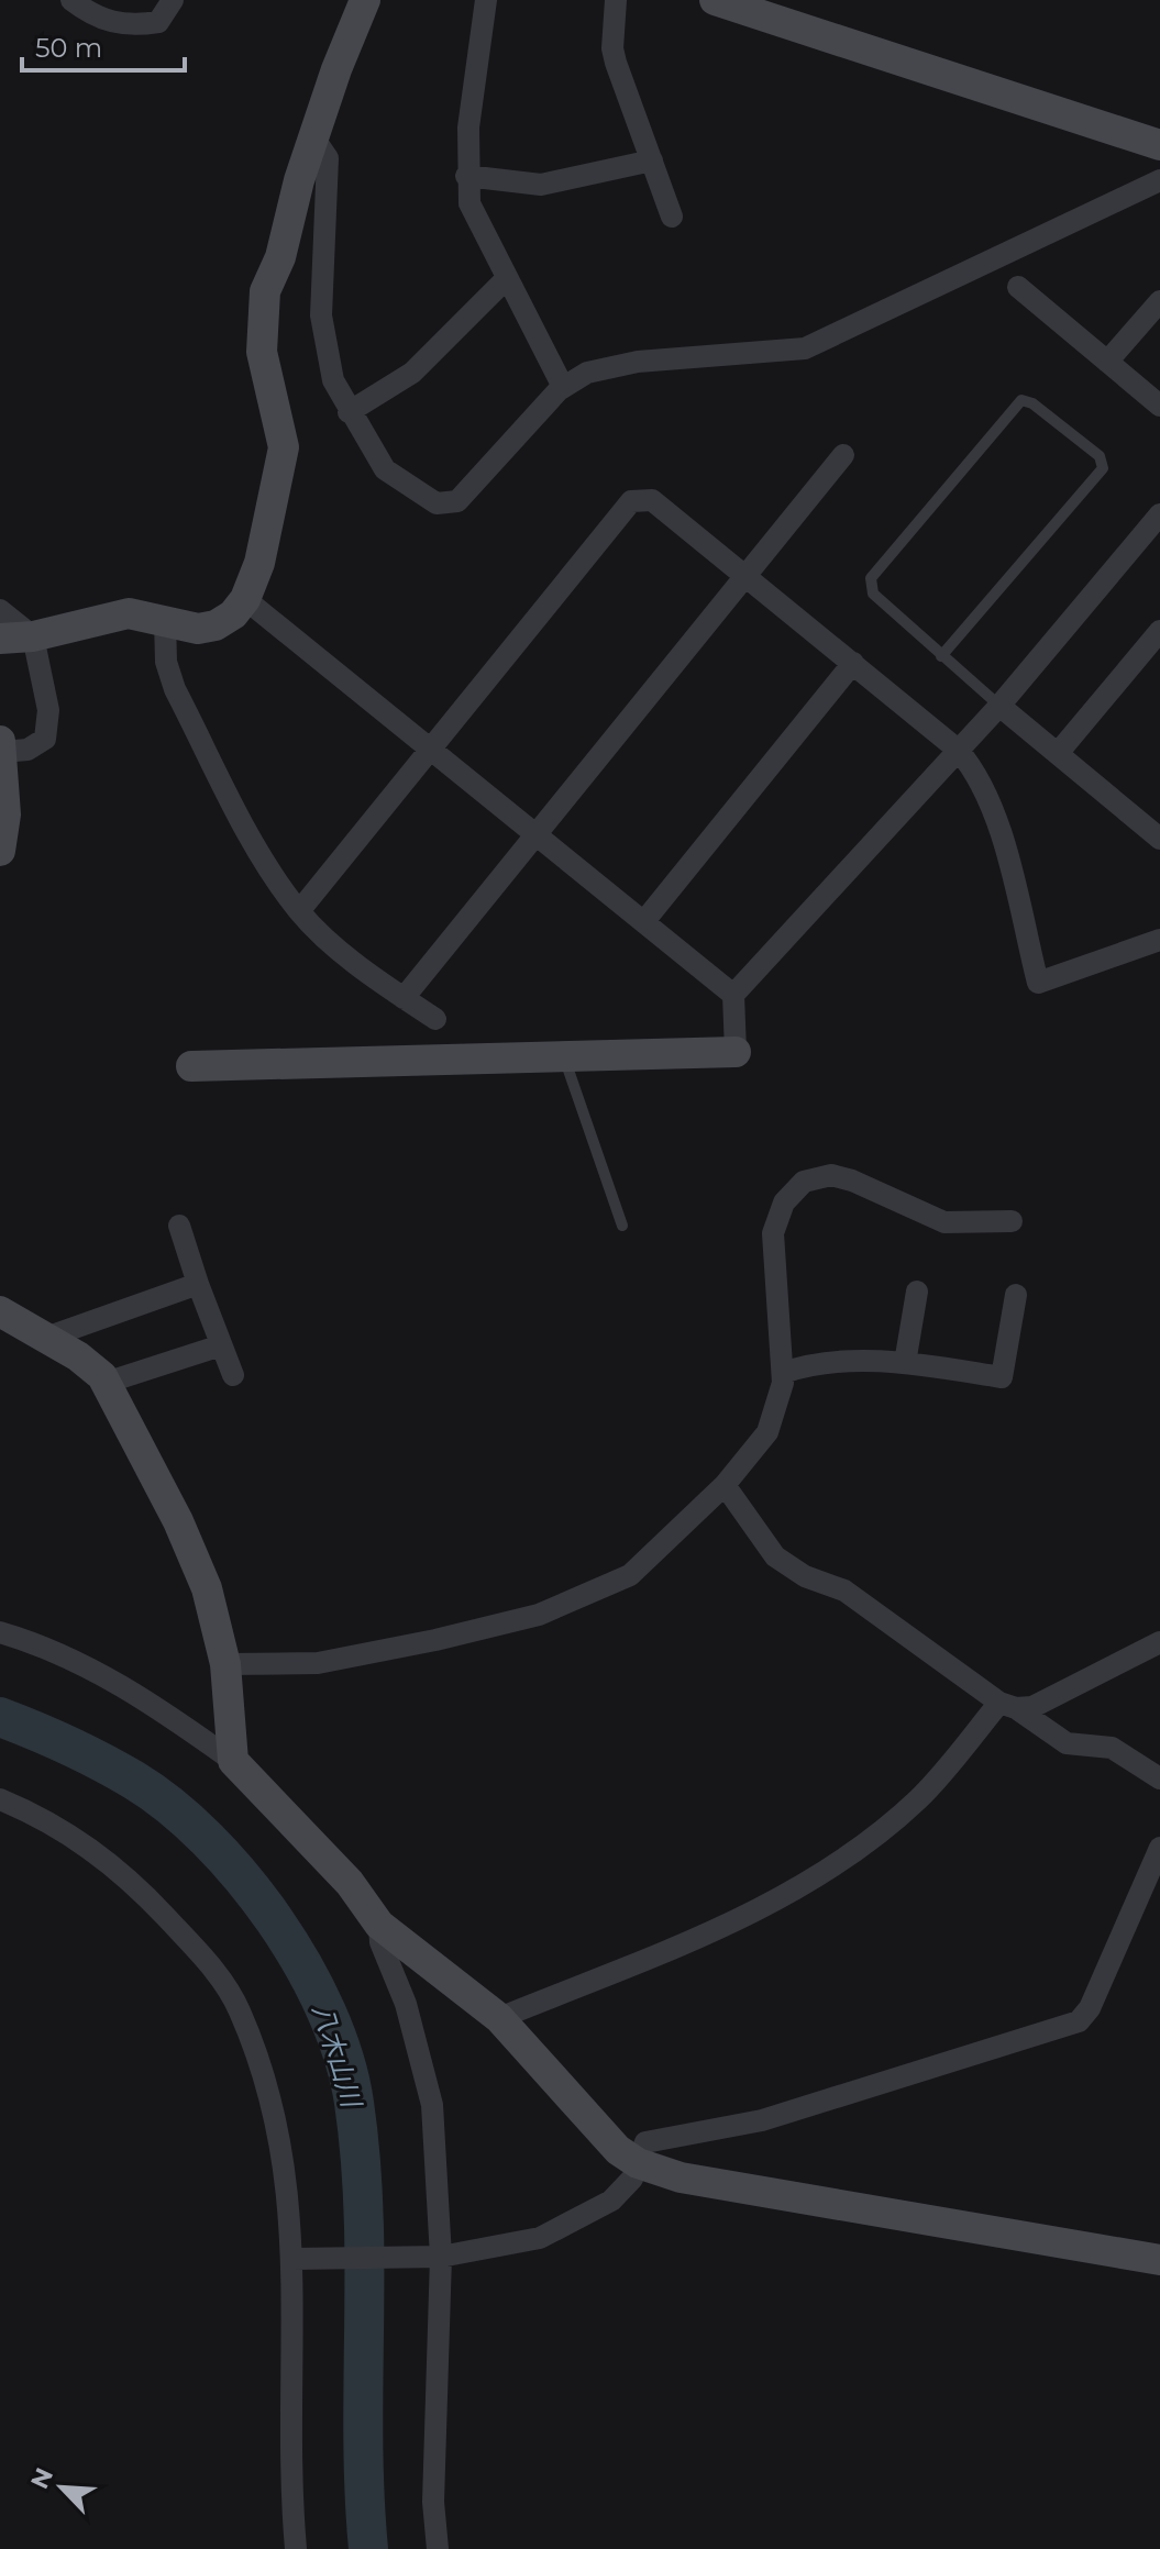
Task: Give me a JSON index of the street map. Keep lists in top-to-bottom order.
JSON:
{
  "water": ["八木山川"],
  "scale_bar": "50 m",
  "north": "top left"
}
